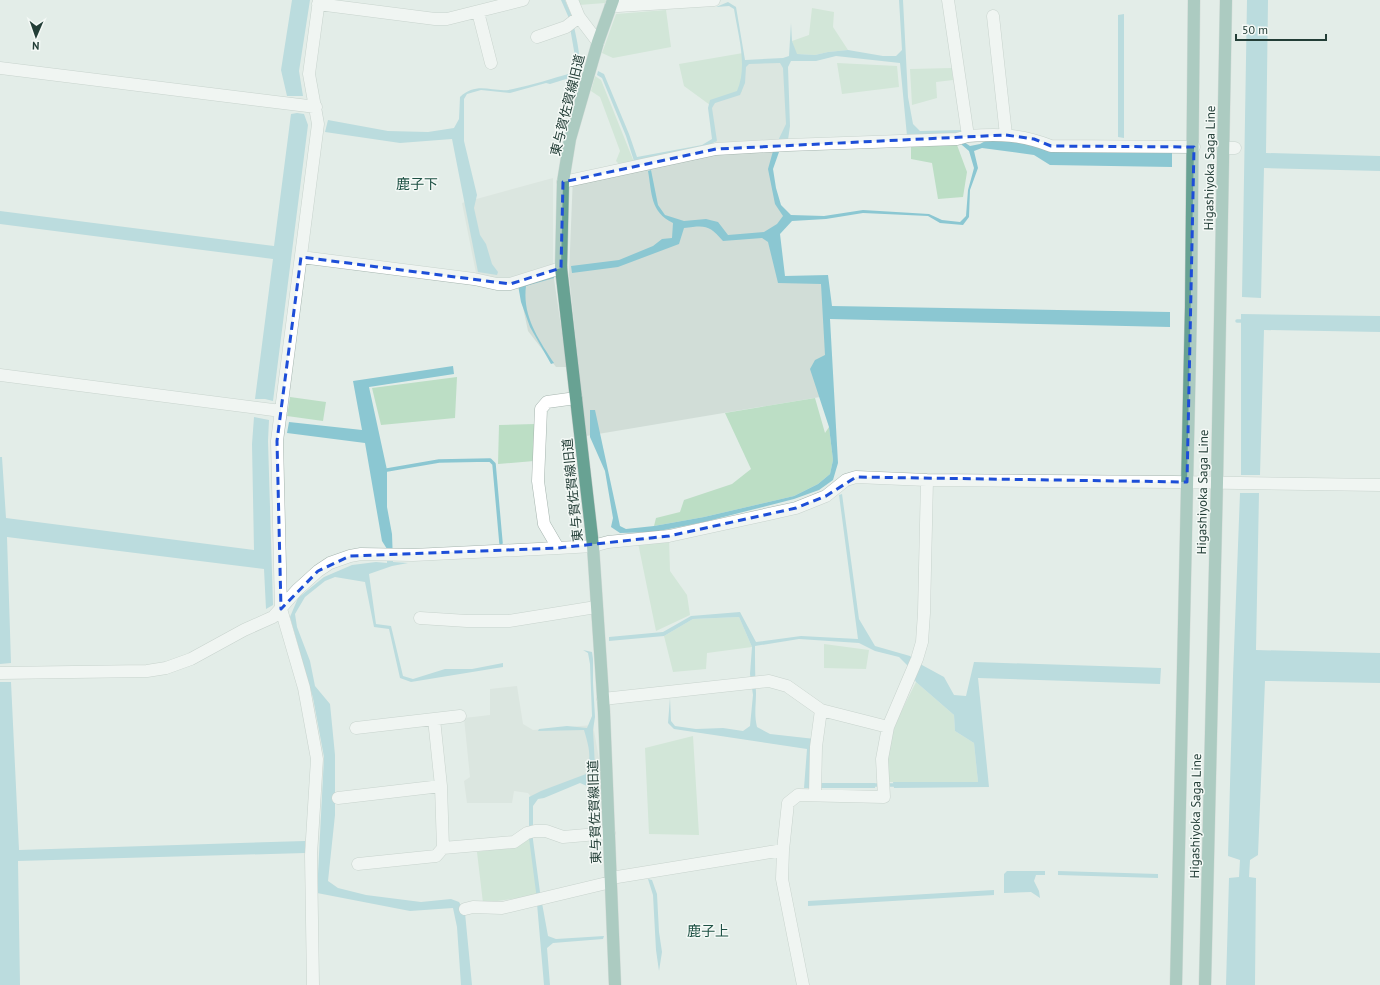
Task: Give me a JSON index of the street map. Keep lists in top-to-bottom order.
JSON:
{
  "streets": {
    "main road": ["東与賀佐賀線旧道", "Higashiyoka Saga Line"]
  },
  "districts": ["鹿子下", "鹿子上"],
  "scale_bar": "50 m",
  "north": "bottom"
}
